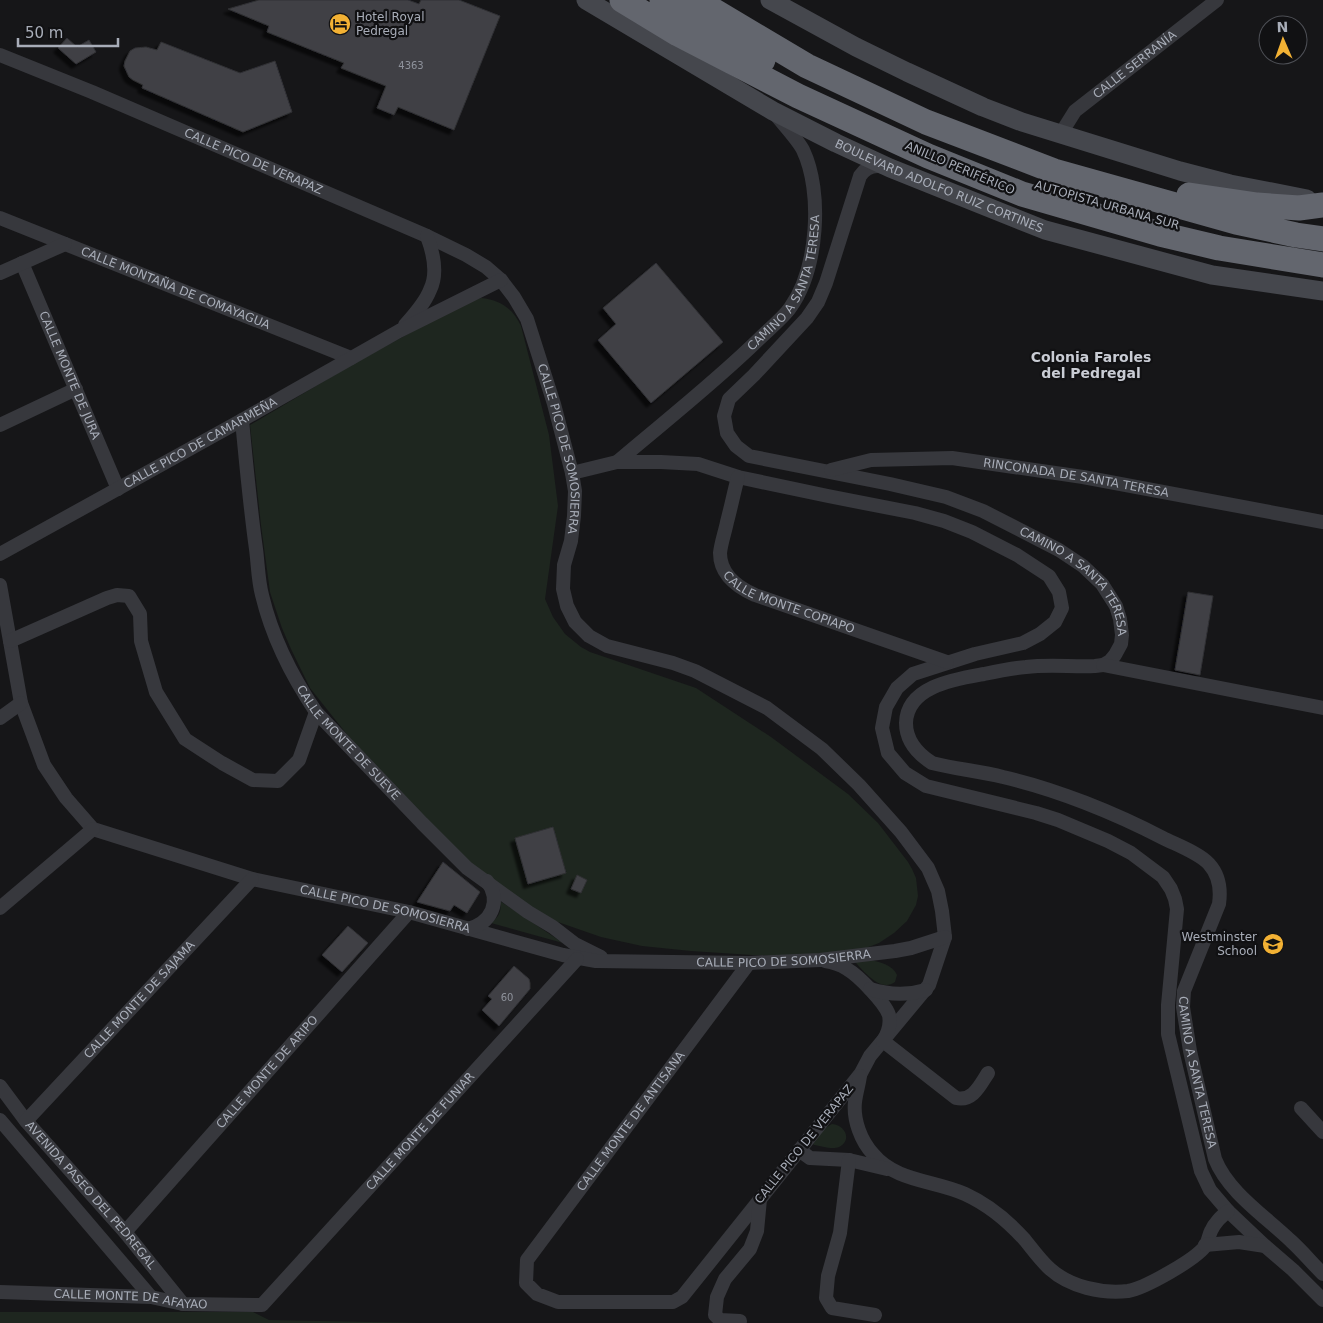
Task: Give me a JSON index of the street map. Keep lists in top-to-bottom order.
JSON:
{
  "streets": {
    "highway": ["ANILLO PERIFÉRICO", "AUTOPISTA URBANA SUR"],
    "main road": ["BOULEVARD ADOLFO RUIZ CORTINES"],
    "street": [
      "CALLE SERRANÍA",
      "CALLE PICO DE VERAPAZ",
      "CAMINO A SANTA TERESA",
      "CALLE MONTAÑA DE COMAYAGUA",
      "CALLE MONTE DE JURA",
      "CALLE PICO DE CAMARMEÑA",
      "CALLE PICO DE SOMOSIERRA",
      "RINCONADA DE SANTA TERESA",
      "CALLE MONTE COPIAPO",
      "CALLE MONTE DE SUEVE",
      "CALLE MONTE DE SAJAMA",
      "CALLE MONTE DE ARIPO",
      "CALLE MONTE DE ANTISANA",
      "CALLE MONTE DE FUNIAR",
      "AVENIDA PASEO DEL PEDREGAL",
      "CALLE MONTE DE AFAYAO"
    ]
  },
  "crossings": [
    ["CALLE PICO DE VERAPAZ", "CAMINO A SANTA TERESA"],
    ["CALLE PICO DE VERAPAZ", "CALLE PICO DE CAMARMEÑA"],
    ["CALLE PICO DE VERAPAZ", "CALLE PICO DE SOMOSIERRA"],
    ["CALLE PICO DE VERAPAZ", "CALLE MONTE DE ANTISANA"],
    ["BOULEVARD ADOLFO RUIZ CORTINES", "CAMINO A SANTA TERESA"],
    ["CAMINO A SANTA TERESA", "CALLE PICO DE SOMOSIERRA"],
    ["CAMINO A SANTA TERESA", "RINCONADA DE SANTA TERESA"],
    ["CAMINO A SANTA TERESA", "CALLE MONTE COPIAPO"],
    ["CALLE MONTAÑA DE COMAYAGUA", "CALLE PICO DE CAMARMEÑA"],
    ["CALLE MONTE DE JURA", "CALLE PICO DE CAMARMEÑA"],
    ["CALLE PICO DE CAMARMEÑA", "CALLE PICO DE SOMOSIERRA"],
    ["CALLE PICO DE CAMARMEÑA", "CALLE MONTE DE SUEVE"],
    ["CALLE PICO DE SOMOSIERRA", "CALLE MONTE DE SUEVE"],
    ["CALLE PICO DE SOMOSIERRA", "CALLE MONTE DE SAJAMA"],
    ["CALLE PICO DE SOMOSIERRA", "CALLE MONTE DE ARIPO"],
    ["CALLE PICO DE SOMOSIERRA", "CALLE MONTE DE ANTISANA"],
    ["CALLE PICO DE SOMOSIERRA", "CALLE MONTE DE FUNIAR"],
    ["CALLE MONTE DE SAJAMA", "AVENIDA PASEO DEL PEDREGAL"],
    ["CALLE MONTE DE ARIPO", "AVENIDA PASEO DEL PEDREGAL"],
    ["CALLE MONTE DE FUNIAR", "CALLE MONTE DE AFAYAO"],
    ["AVENIDA PASEO DEL PEDREGAL", "CALLE MONTE DE AFAYAO"]
  ],
  "districts": ["Colonia Faroles del Pedregal"],
  "places": {
    "hotel": ["Hotel Royal Pedregal"],
    "school or university": ["Westminster School"]
  },
  "house_numbers": ["4363", "60"],
  "scale_bar": "50 m",
  "north": "top"
}
